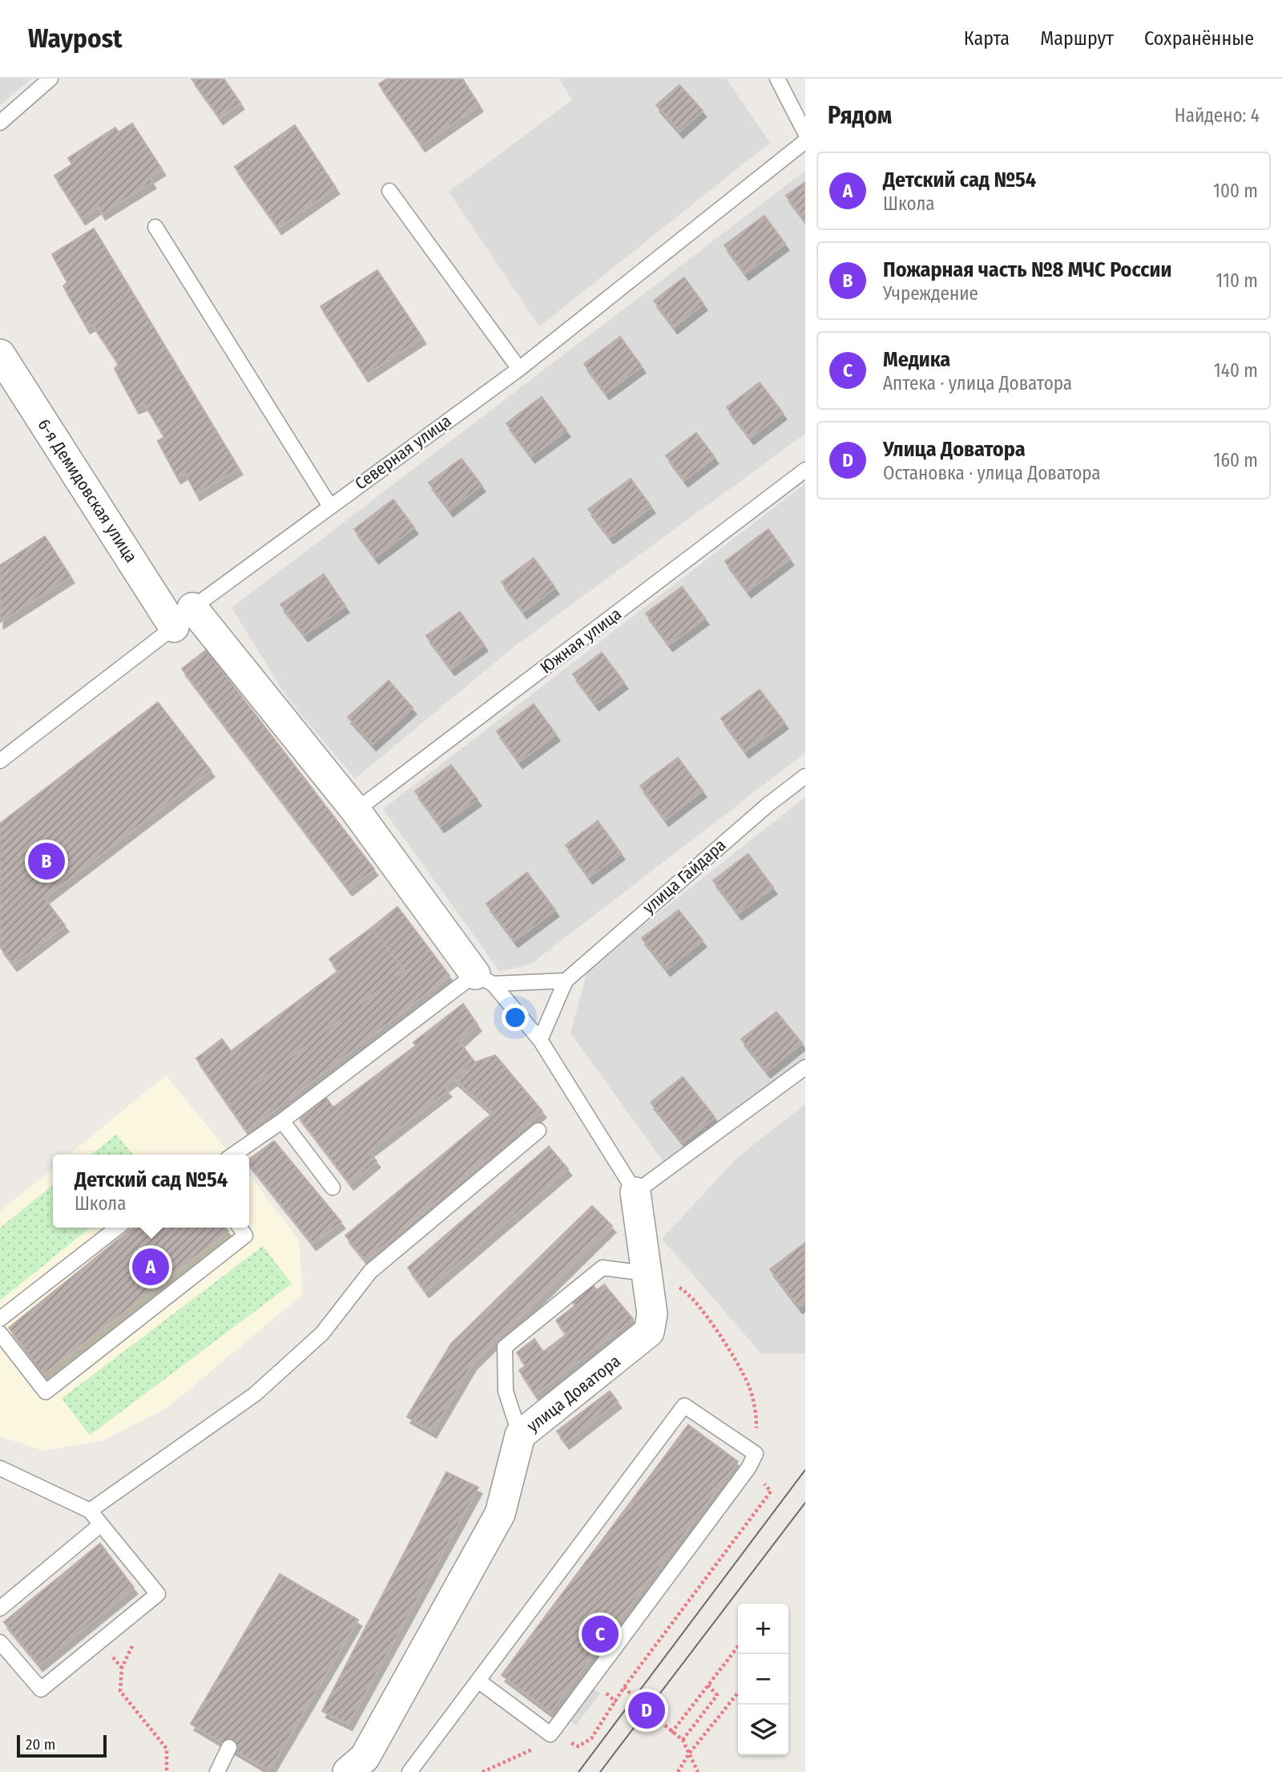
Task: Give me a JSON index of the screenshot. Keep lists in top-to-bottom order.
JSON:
{
  "streets": {
    "street": ["6-я Демидовская улица", "улица Доватора"],
    "lane": ["Северная улица", "Южная улица", "улица Гайдара"]
  },
  "crossings": [
    ["Северная улица", "6-я Демидовская улица"],
    ["6-я Демидовская улица", "Южная улица"]
  ],
  "scale_bar": "20 m",
  "page": {
    "header": "Waypost",
    "nav": ["Карта", "Маршрут", "Сохранённые"],
    "heading": ["Рядом", "Найдено: 4"],
    "list": [
      {
        "mark": "A",
        "name": "Детский сад №54",
        "note": "Школа",
        "value": "100 m"
      },
      {
        "mark": "B",
        "name": "Пожарная часть №8 МЧС России",
        "note": "Учреждение",
        "value": "110 m"
      },
      {
        "mark": "C",
        "name": "Медика",
        "note": "Аптека · улица Доватора",
        "value": "140 m"
      },
      {
        "mark": "D",
        "name": "Улица Доватора",
        "note": "Остановка · улица Доватора",
        "value": "160 m"
      }
    ],
    "pins": [
      "B",
      "A",
      "C",
      "D"
    ],
    "popup": ["Детский сад №54", "Школа"],
    "map_buttons": ["+", "−"],
    "scale": "20 m"
  }
}
